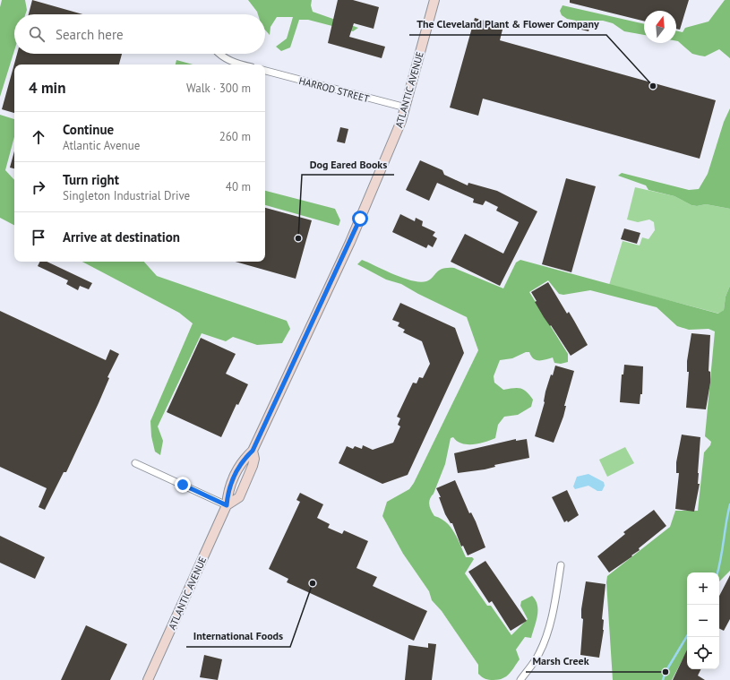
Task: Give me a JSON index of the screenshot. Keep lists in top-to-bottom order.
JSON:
{
  "streets": {
    "main road": ["ATLANTIC AVENUE"],
    "street": ["HARROD STREET"]
  },
  "crossings": [
    ["HARROD STREET", "ATLANTIC AVENUE"]
  ],
  "places": [
    "The Cleveland Plant & Flower Company",
    "Dog Eared Books",
    "International Foods",
    "Marsh Creek"
  ],
  "north": "top",
  "page": {
    "search": "Search here",
    "heading": ["4 min", "Walk · 300 m"],
    "list": [
      ["Continue", "Atlantic Avenue", "260 m"],
      ["Turn right", "Singleton Industrial Drive", "40 m"],
      "Arrive at destination"
    ],
    "map_buttons": ["+", "−"]
  }
}
